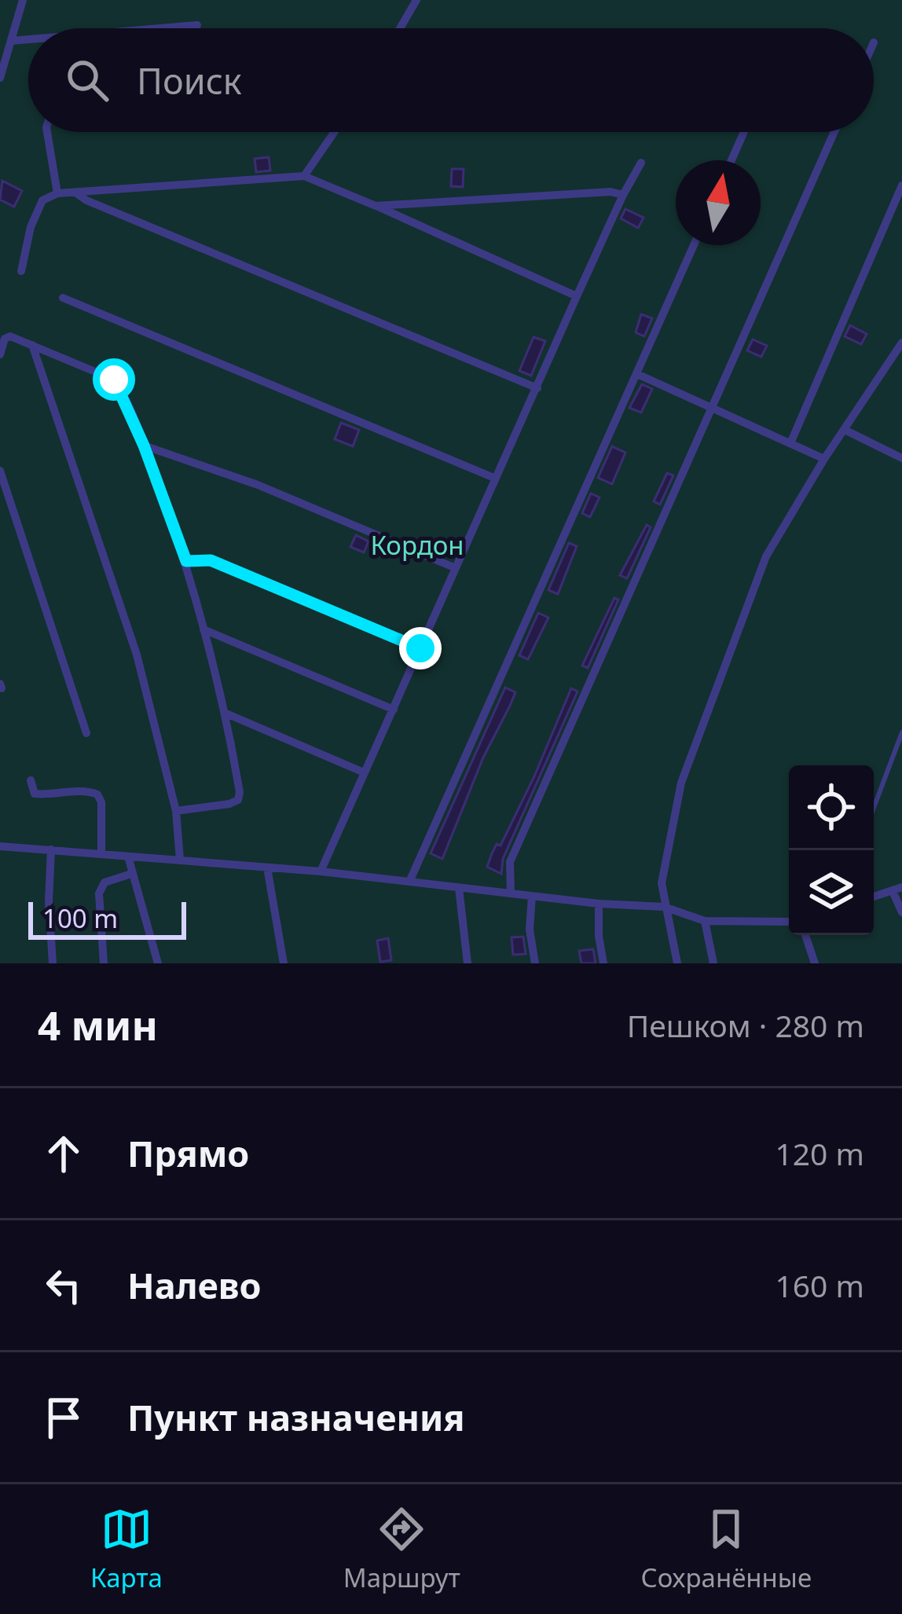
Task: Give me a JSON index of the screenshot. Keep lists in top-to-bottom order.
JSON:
{
  "parks": ["Кордон"],
  "scale_bar": "100 m",
  "north": "top",
  "page": {
    "search": "Поиск",
    "scale": "100 m",
    "heading": ["4 мин", "Пешком · 280 m"],
    "list": [
      ["Прямо", "120 m"],
      ["Налево", "160 m"],
      "Пункт назначения"
    ],
    "nav": ["Карта", "Маршрут", "Сохранённые"]
  }
}
